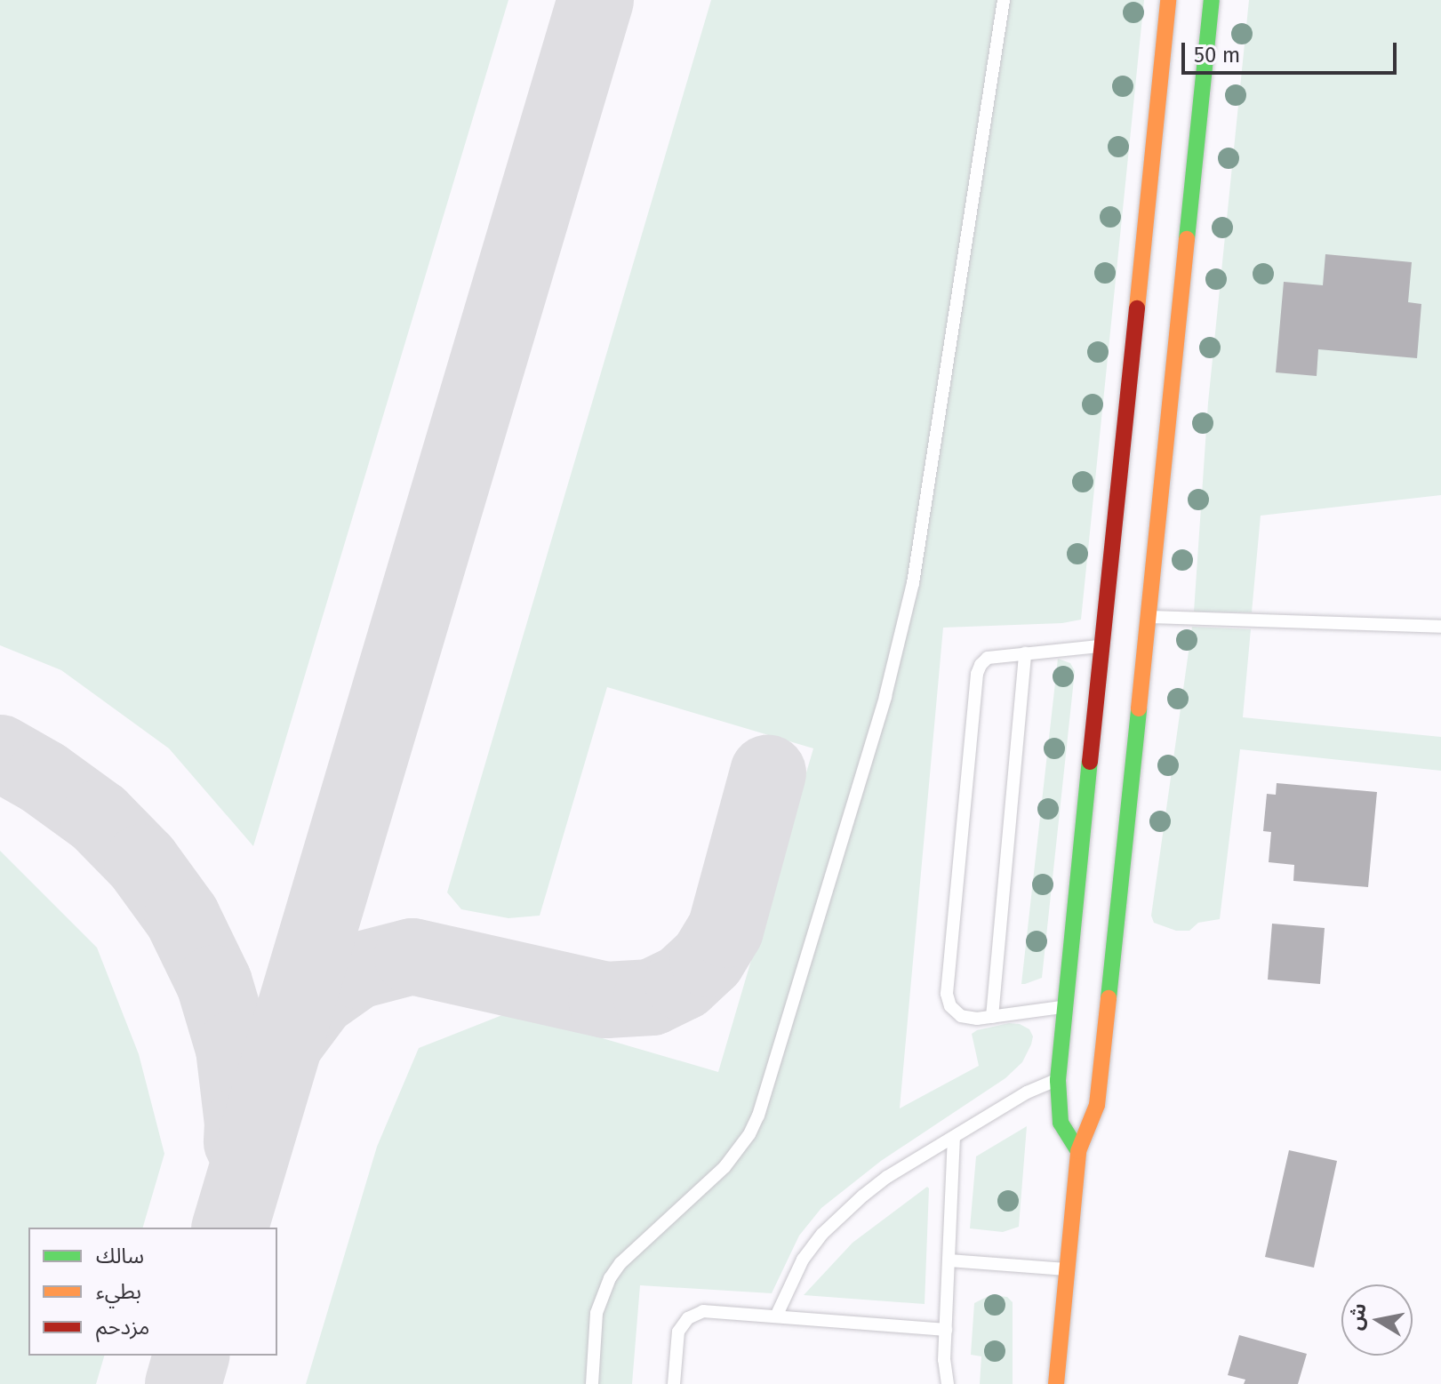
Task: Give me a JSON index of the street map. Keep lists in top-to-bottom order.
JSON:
{
  "legend": ["سالك", "بطيء", "مزدحم"],
  "scale_bar": "50 m",
  "north": "left"
}
